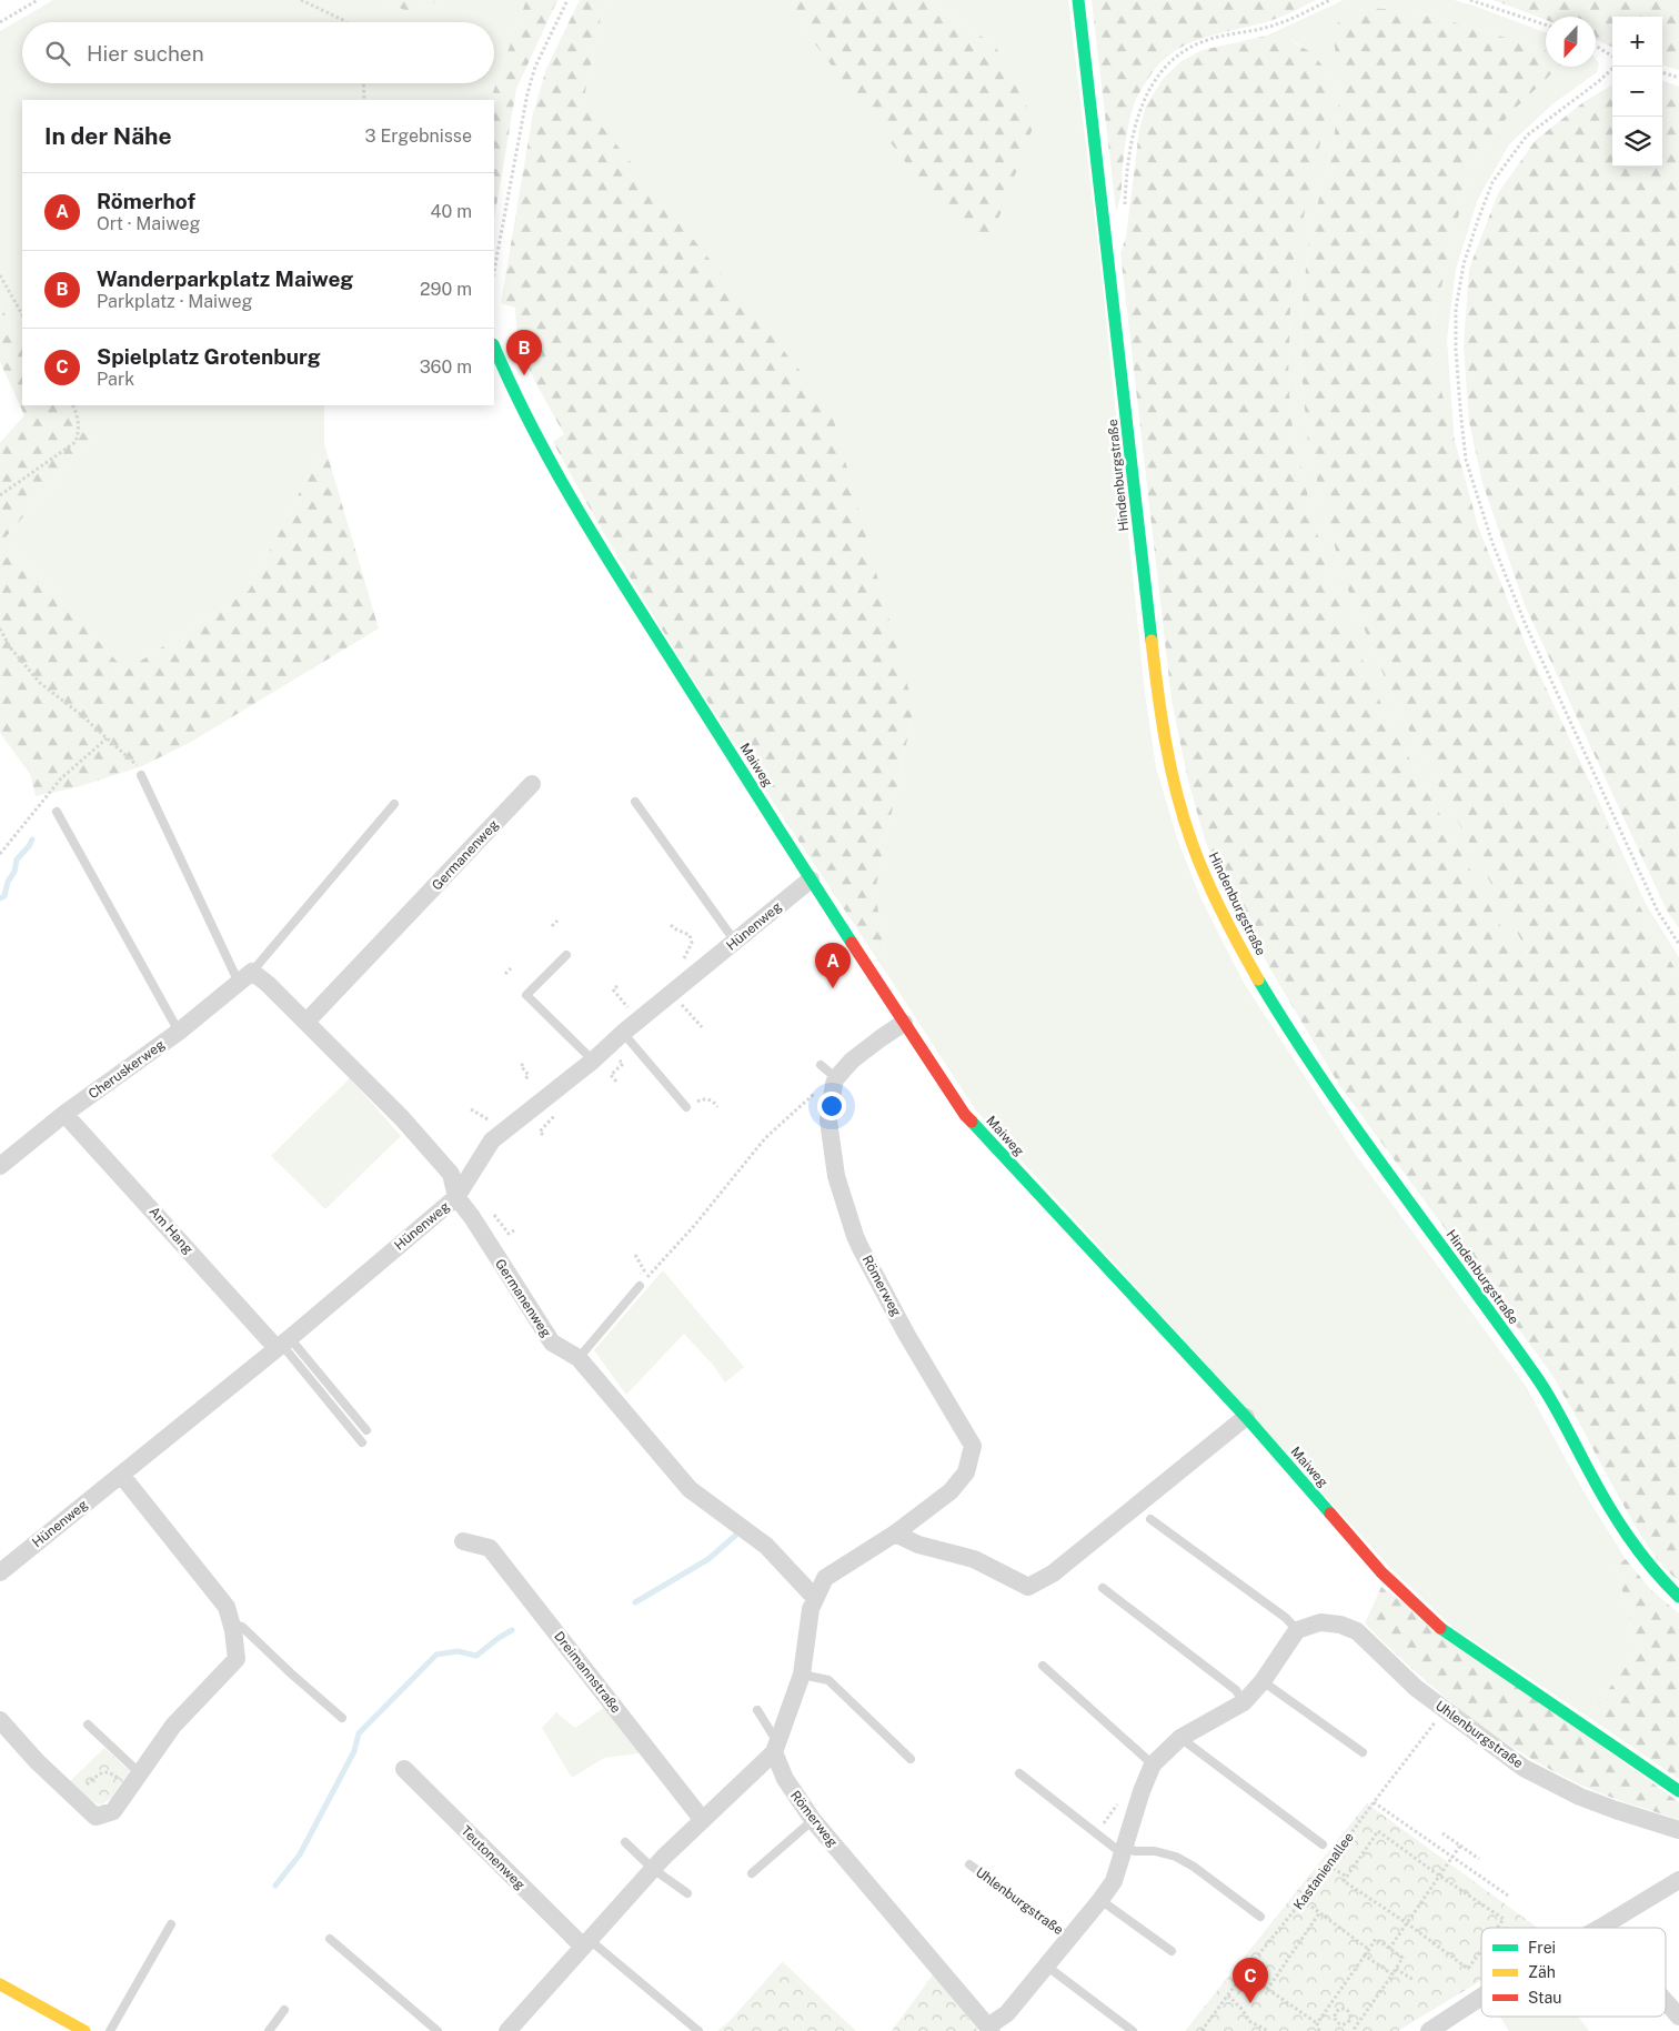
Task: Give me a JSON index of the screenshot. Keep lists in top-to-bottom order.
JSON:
{
  "streets": {
    "street": [
      "Hindenburgstraße",
      "Maiweg",
      "Germanenweg",
      "Hünenweg",
      "Cheruskerweg",
      "Am Hang",
      "Römerweg",
      "Dreimannstraße",
      "Uhlenburgstraße",
      "Teutonenweg"
    ],
    "path": ["Kastanienallee"]
  },
  "crossings": [
    ["Maiweg", "Hünenweg"],
    ["Germanenweg", "Hünenweg"],
    ["Germanenweg", "Cheruskerweg"],
    ["Germanenweg", "Römerweg"],
    ["Hünenweg", "Am Hang"],
    ["Cheruskerweg", "Am Hang"],
    ["Römerweg", "Uhlenburgstraße"],
    ["Uhlenburgstraße", "Kastanienallee"]
  ],
  "legend": ["Frei", "Zäh", "Stau"],
  "north": "bottom",
  "page": {
    "map_buttons": ["+", "−"],
    "search": "Hier suchen",
    "heading": ["In der Nähe", "3 Ergebnisse"],
    "list": [
      {
        "mark": "A",
        "name": "Römerhof",
        "note": "Ort · Maiweg",
        "value": "40 m"
      },
      {
        "mark": "B",
        "name": "Wanderparkplatz Maiweg",
        "note": "Parkplatz · Maiweg",
        "value": "290 m"
      },
      {
        "mark": "C",
        "name": "Spielplatz Grotenburg",
        "note": "Park",
        "value": "360 m"
      }
    ],
    "pins": ["B", "A", "C"]
  }
}
